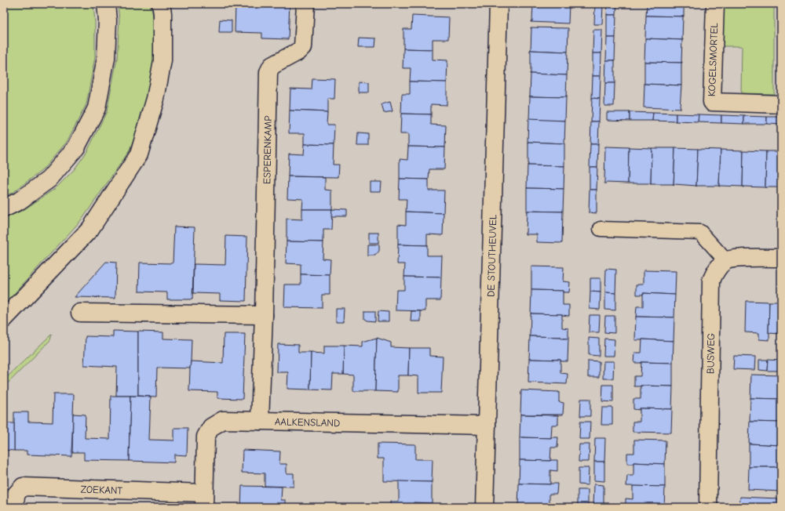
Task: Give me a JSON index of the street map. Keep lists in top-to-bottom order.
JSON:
{
  "streets": {
    "main road": [
      "KOGELSMORTEL",
      "ESPERENKAMP",
      "DE STOUTHEUVEL",
      "BUSWEG",
      "AALKENSLAND",
      "ZOEKANT"
    ]
  },
  "crossings": [
    ["ESPERENKAMP", "AALKENSLAND"],
    ["DE STOUTHEUVEL", "AALKENSLAND"],
    ["AALKENSLAND", "ZOEKANT"]
  ]
}
